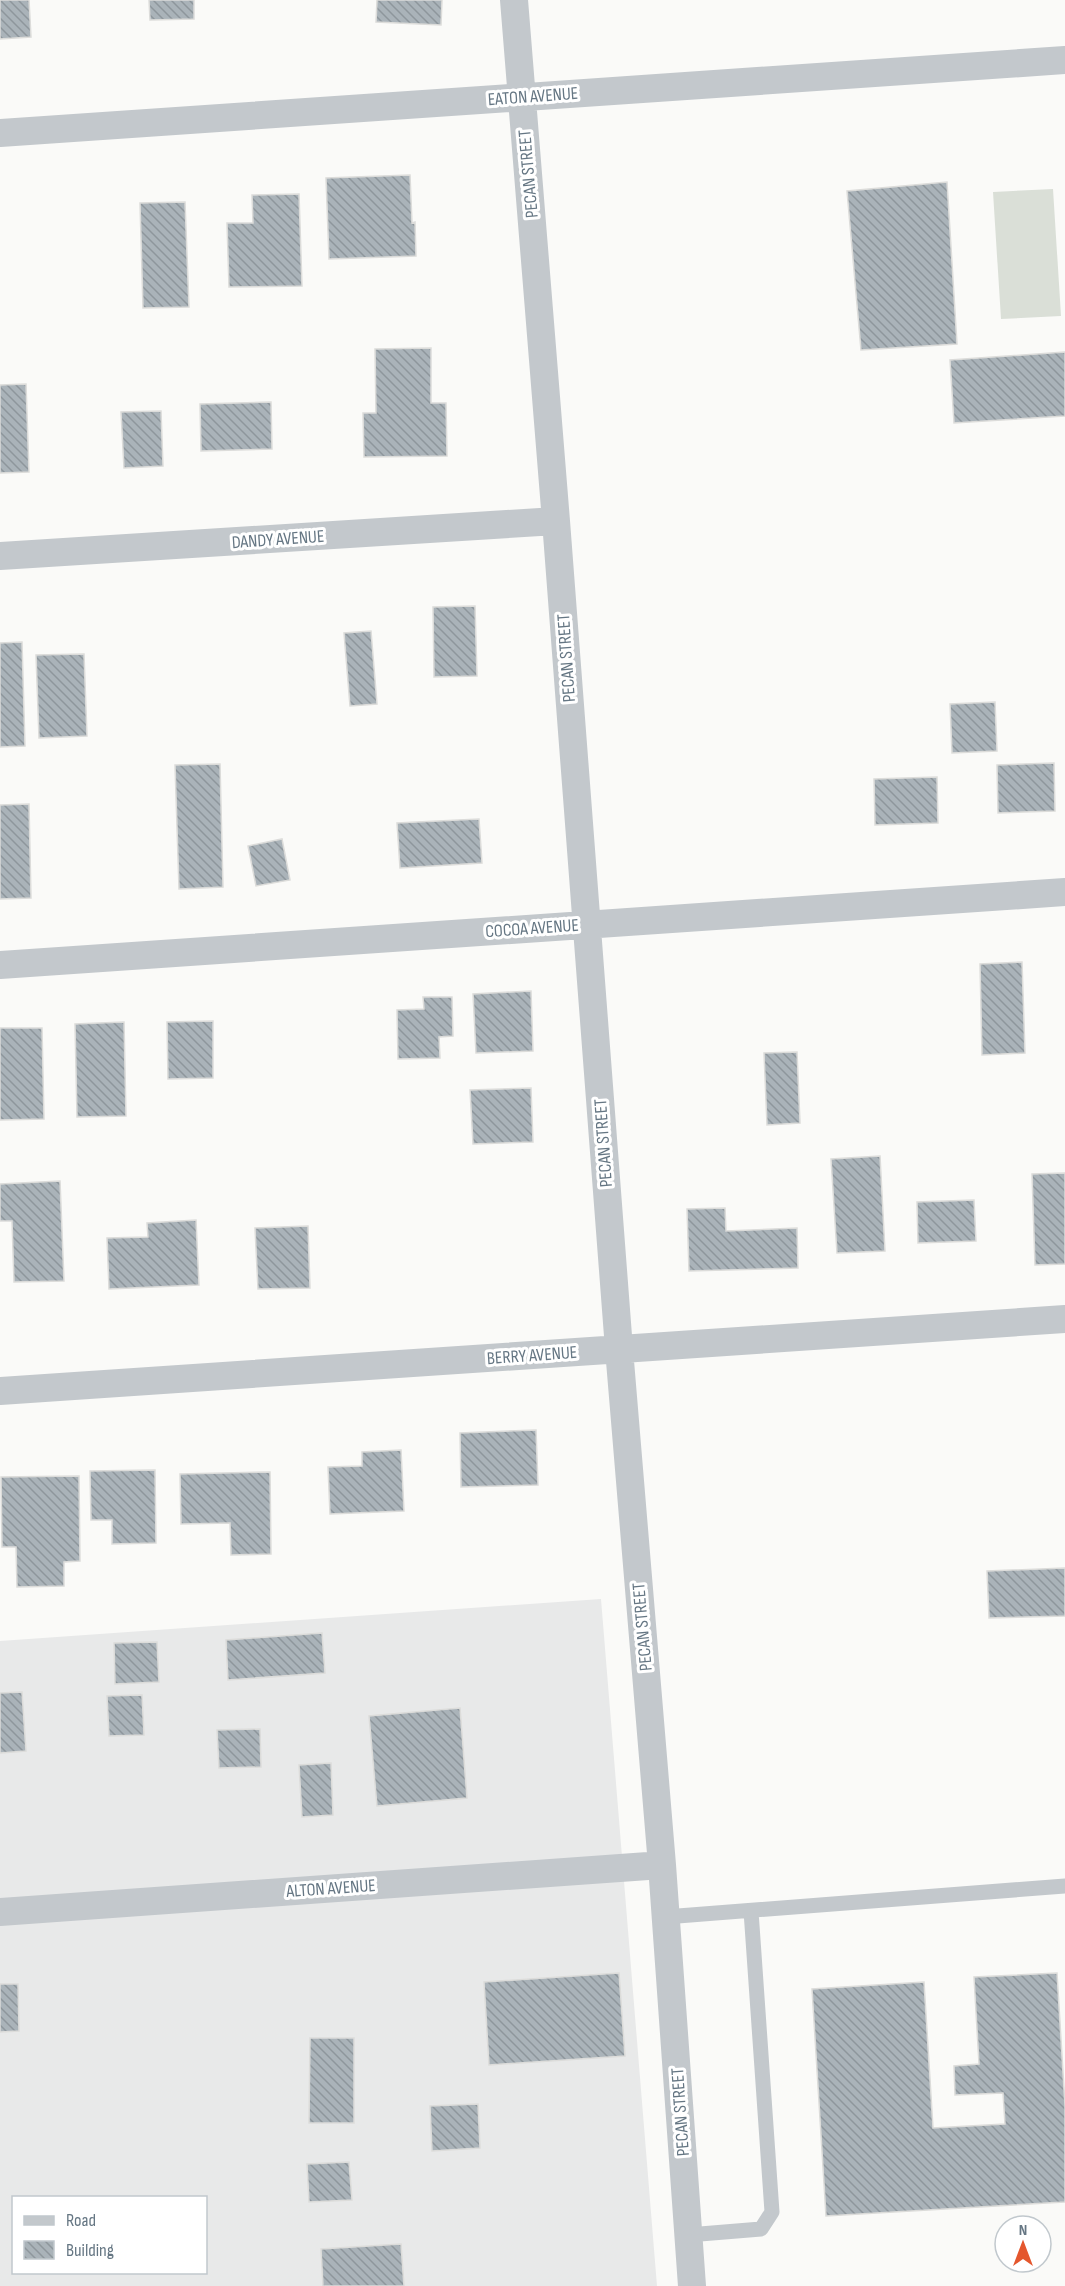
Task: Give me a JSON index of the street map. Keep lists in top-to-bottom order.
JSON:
{
  "streets": {
    "street": [
      "EATON AVENUE",
      "PECAN STREET",
      "DANDY AVENUE",
      "COCOA AVENUE",
      "BERRY AVENUE",
      "ALTON AVENUE"
    ]
  },
  "crossings": [
    ["EATON AVENUE", "PECAN STREET"],
    ["PECAN STREET", "DANDY AVENUE"],
    ["PECAN STREET", "COCOA AVENUE"],
    ["PECAN STREET", "BERRY AVENUE"],
    ["PECAN STREET", "ALTON AVENUE"]
  ],
  "legend": ["Road", "Building"],
  "north": "top"
}
